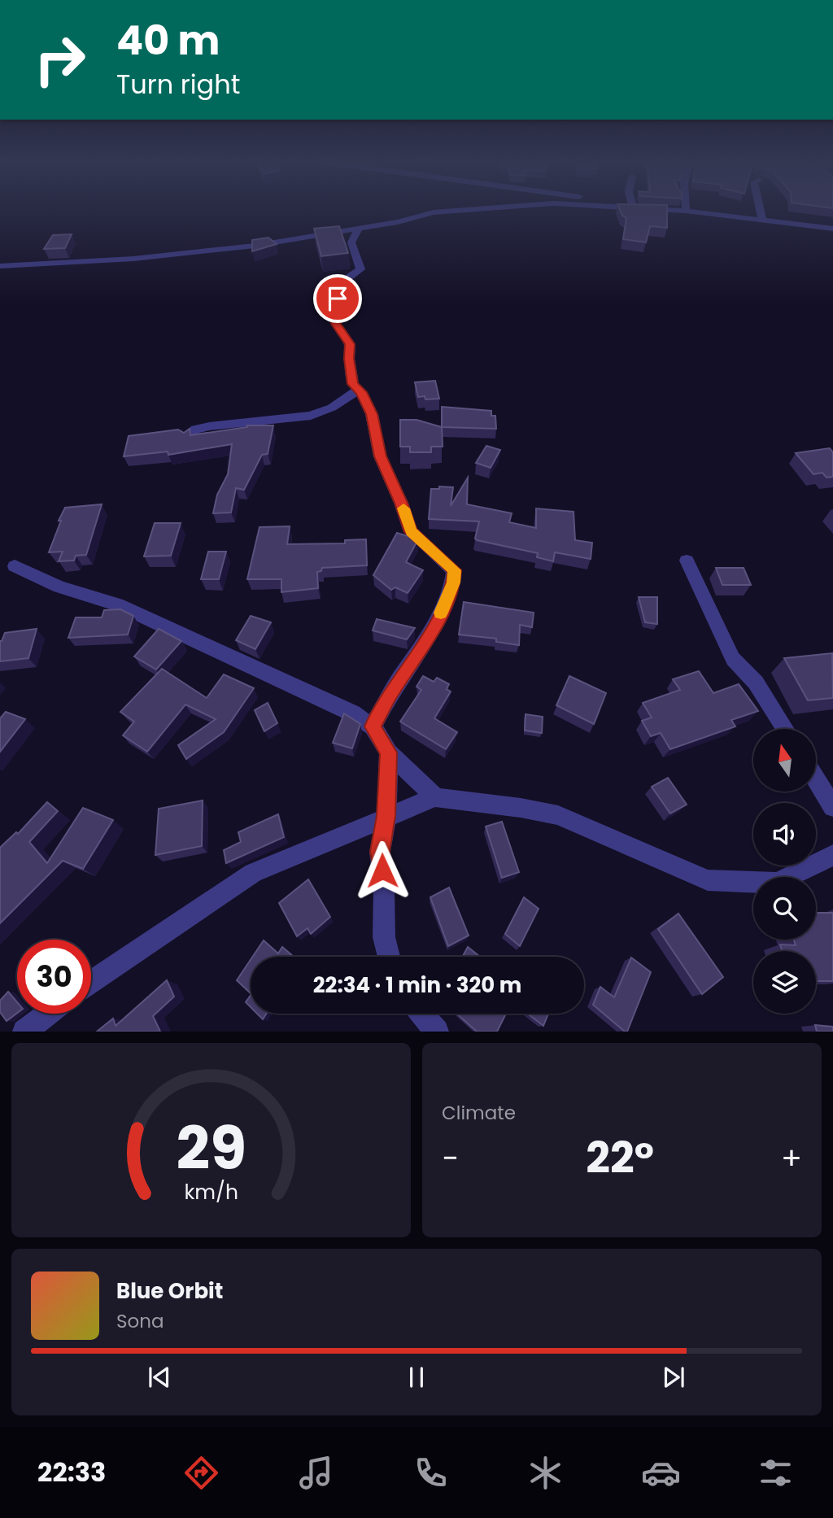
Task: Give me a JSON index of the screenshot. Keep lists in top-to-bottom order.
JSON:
{
  "north": "top",
  "page": {
    "turn": ["40 m", "Turn right"],
    "limit": "30",
    "trip": "22:34 · 1 min · 320 m",
    "tile": "Climate",
    "heat": ["−", "22°", "+"],
    "song": ["Blue Orbit", "Sona"],
    "tabs": "22:33",
    "gauge": ["29", "km/h"]
  }
}
